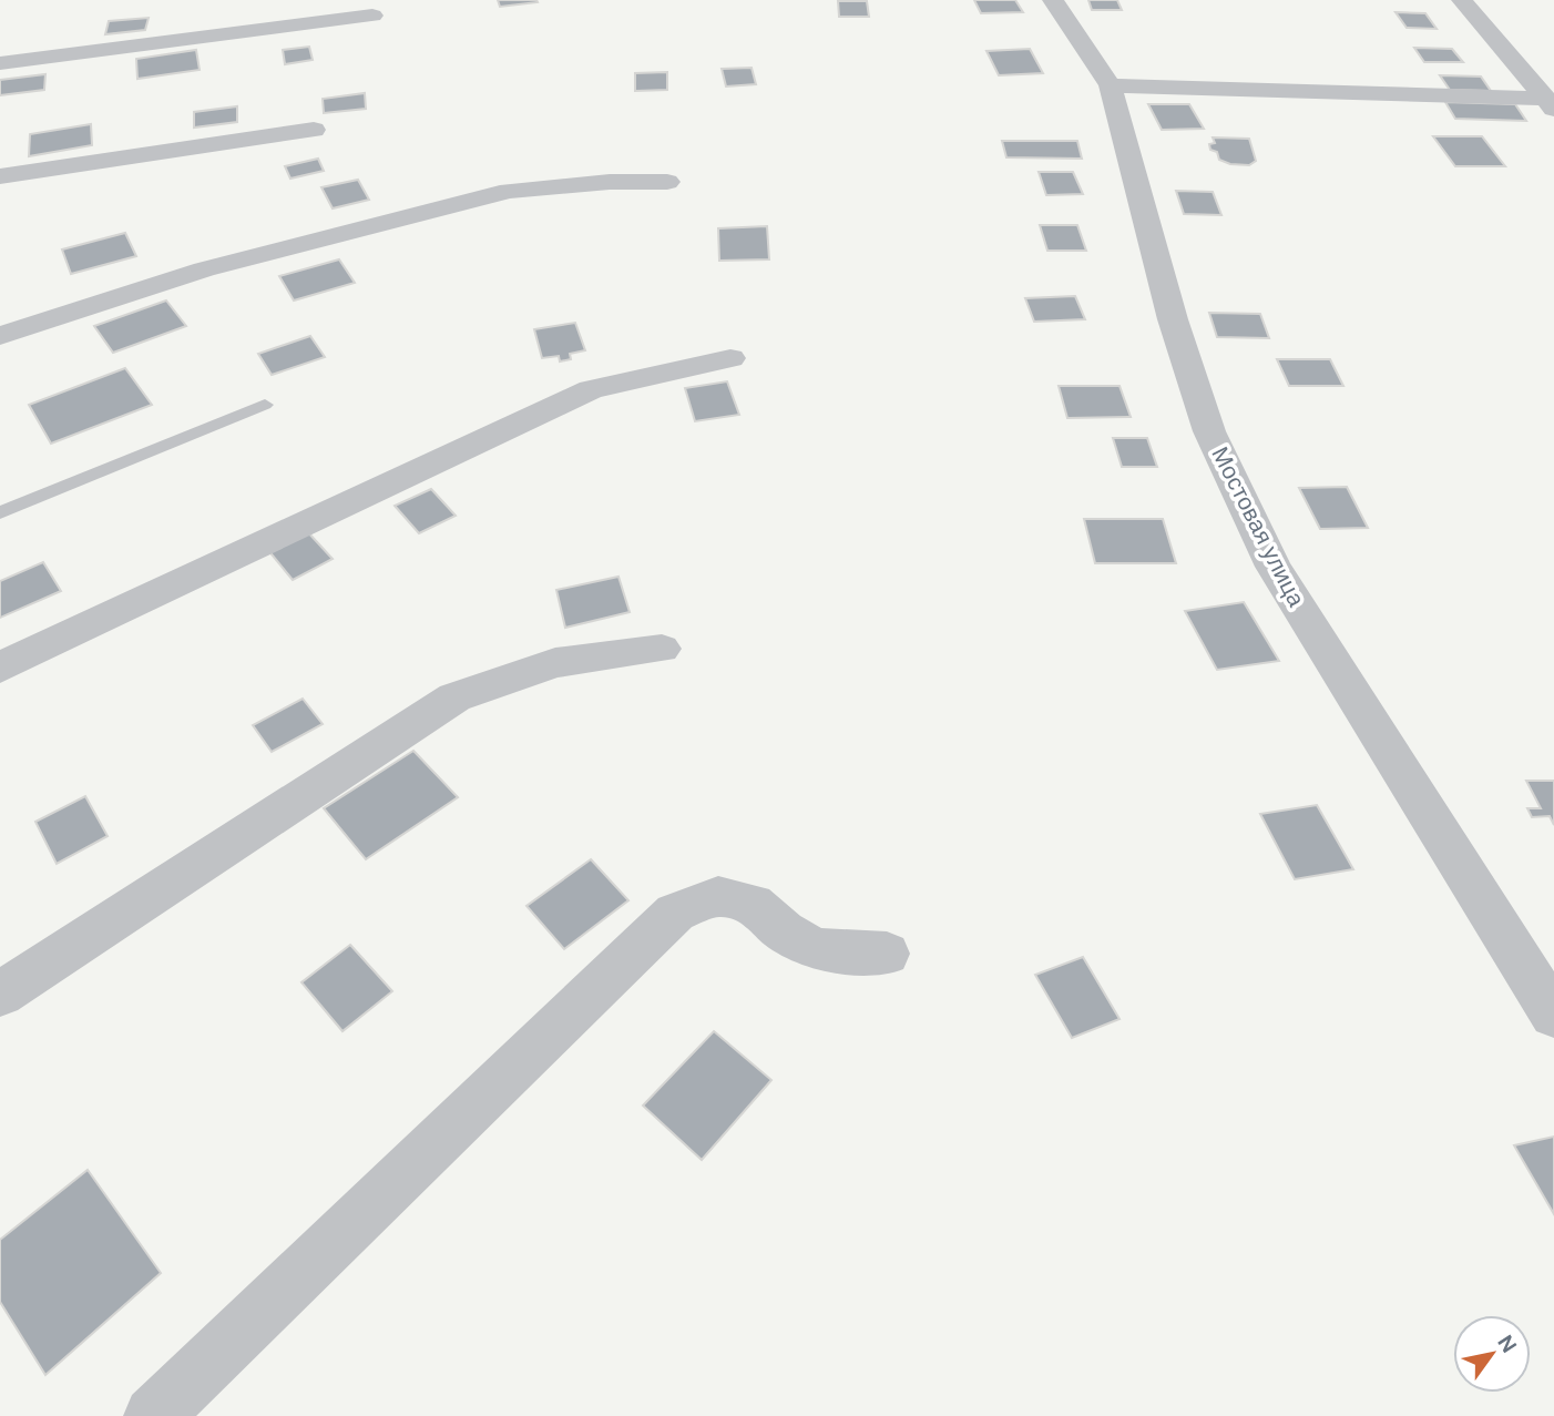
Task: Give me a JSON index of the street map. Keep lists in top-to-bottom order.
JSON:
{
  "streets": {
    "street": ["Мостовая улица"]
  },
  "north": "top right"
}
